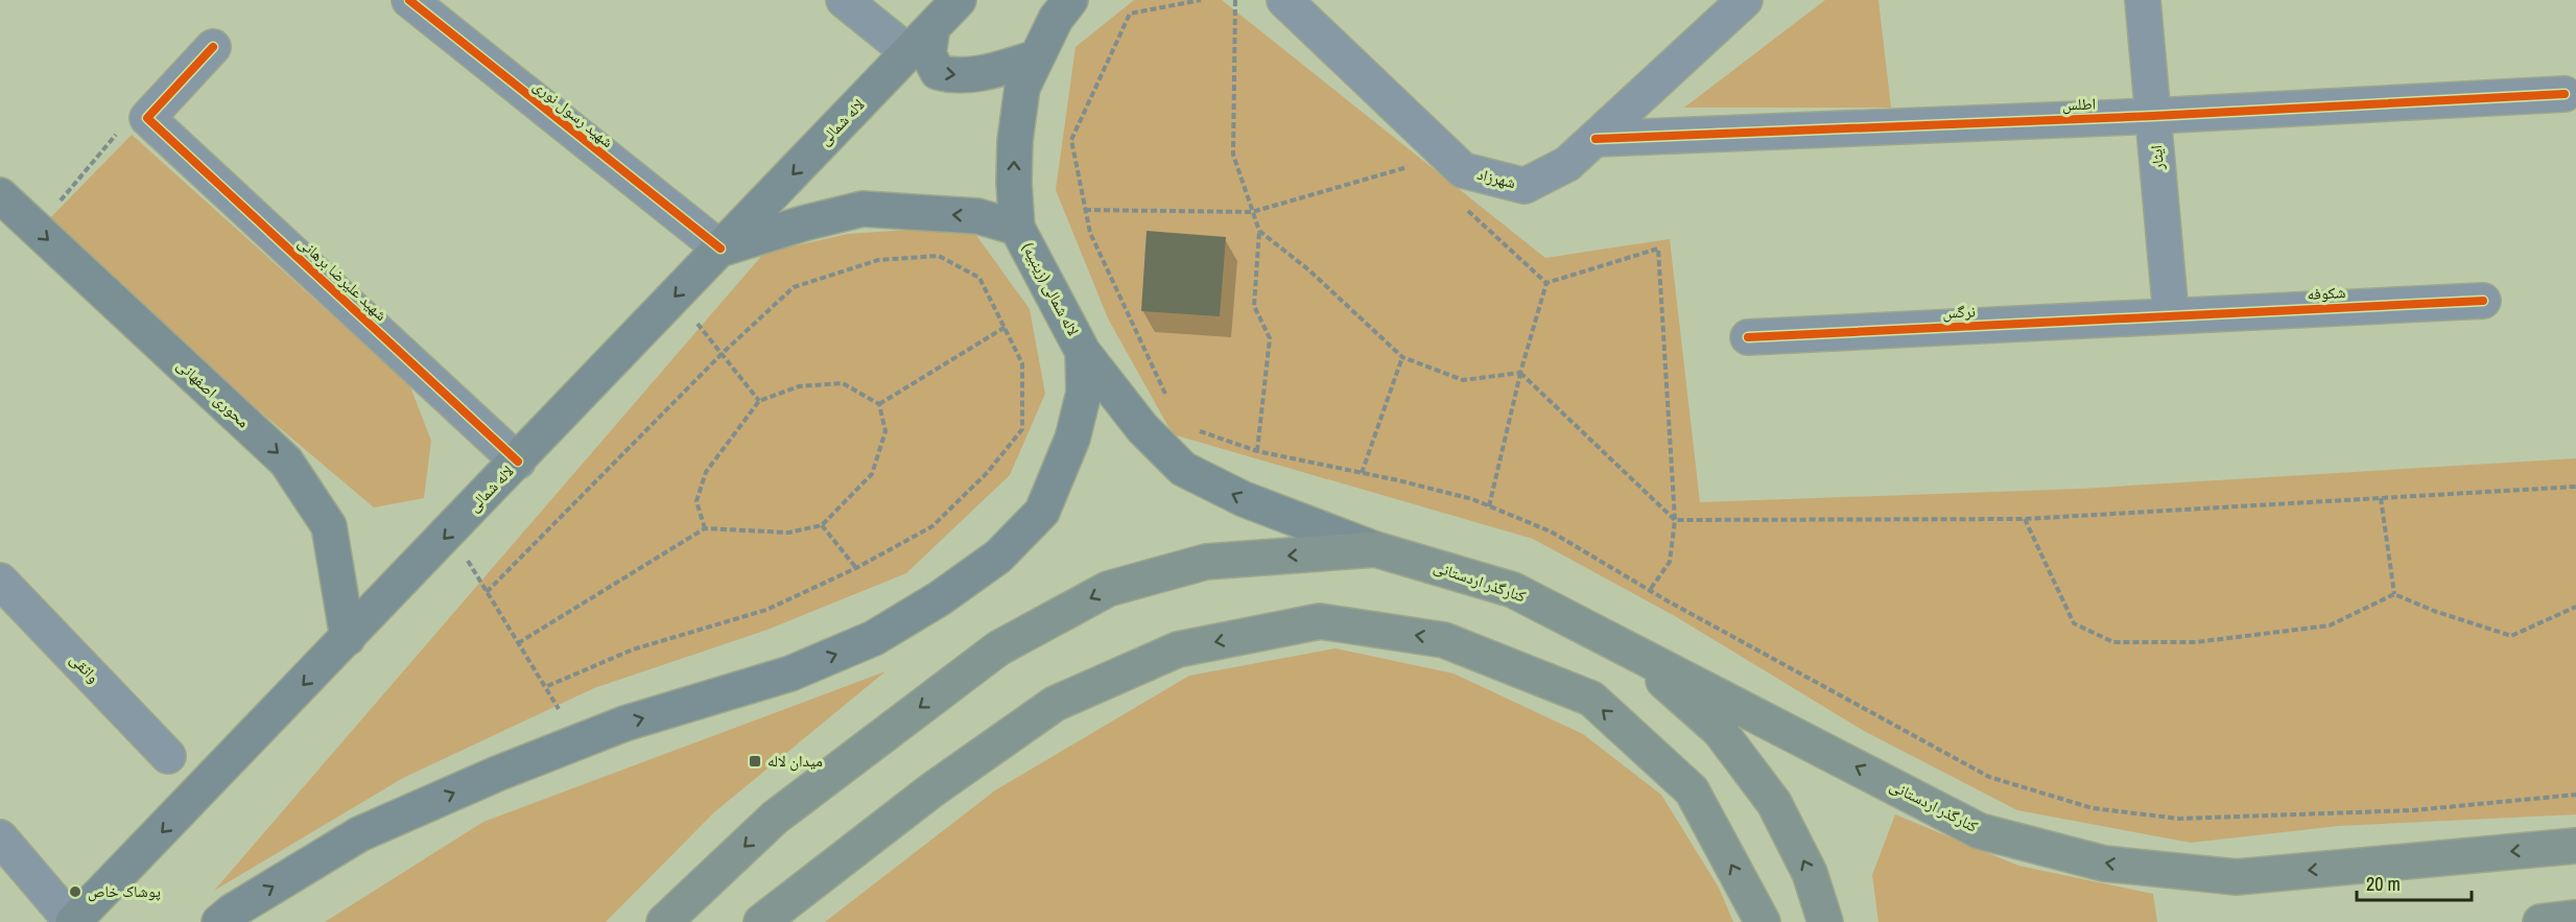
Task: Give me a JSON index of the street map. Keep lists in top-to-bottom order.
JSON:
{
  "streets": {
    "highway": ["کنارگذر اردستانی"],
    "main road": ["لاله شمالی", "لاله شمالی (زینبیه)", "محوری اصفهانی"],
    "street": [
      "اطلس",
      "شهید رسول نوری",
      "ایثار",
      "شهرزاد",
      "شهید علیرضا برهانی",
      "شکوفه",
      "نرگس",
      "واثقی"
    ]
  },
  "crossings": [
    ["اطلس", "ایثار"],
    ["اطلس", "شهرزاد"],
    ["شهید رسول نوری", "لاله شمالی"],
    ["لاله شمالی", "شهید علیرضا برهانی"],
    ["لاله شمالی", "محوری اصفهانی"],
    ["ایثار", "شکوفه"],
    ["ایثار", "نرگس"],
    ["لاله شمالی (زینبیه)", "کنارگذر اردستانی"],
    ["شکوفه", "نرگس"]
  ],
  "one_way": ["لاله شمالی (زینبیه)", "محوری اصفهانی", "کنارگذر اردستانی"],
  "places": {
    "transit": ["میدان لاله"],
    "other": ["پوشاک خاص"]
  },
  "scale_bar": "20 m"
}
